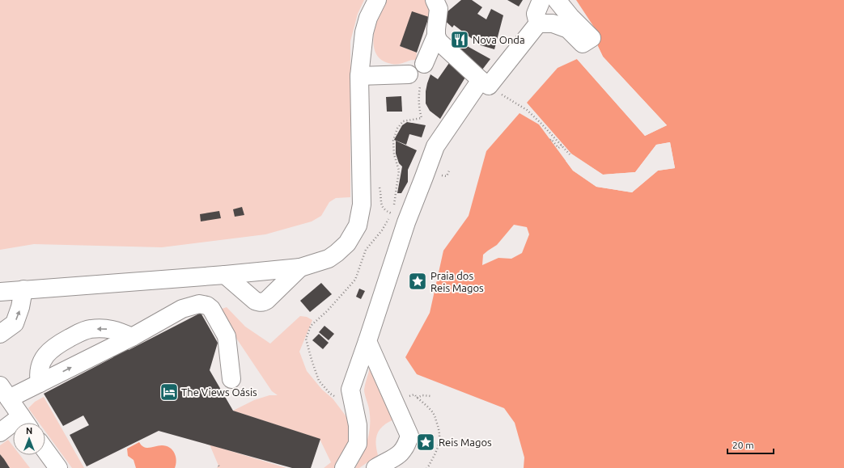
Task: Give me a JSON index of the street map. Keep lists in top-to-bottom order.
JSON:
{
  "places": {
    "restaurant": ["Nova Onda"],
    "place": ["Praia dos Reis Magos", "Reis Magos"],
    "hotel": ["The Views Oásis"]
  },
  "scale_bar": "20 m",
  "north": "top"
}
